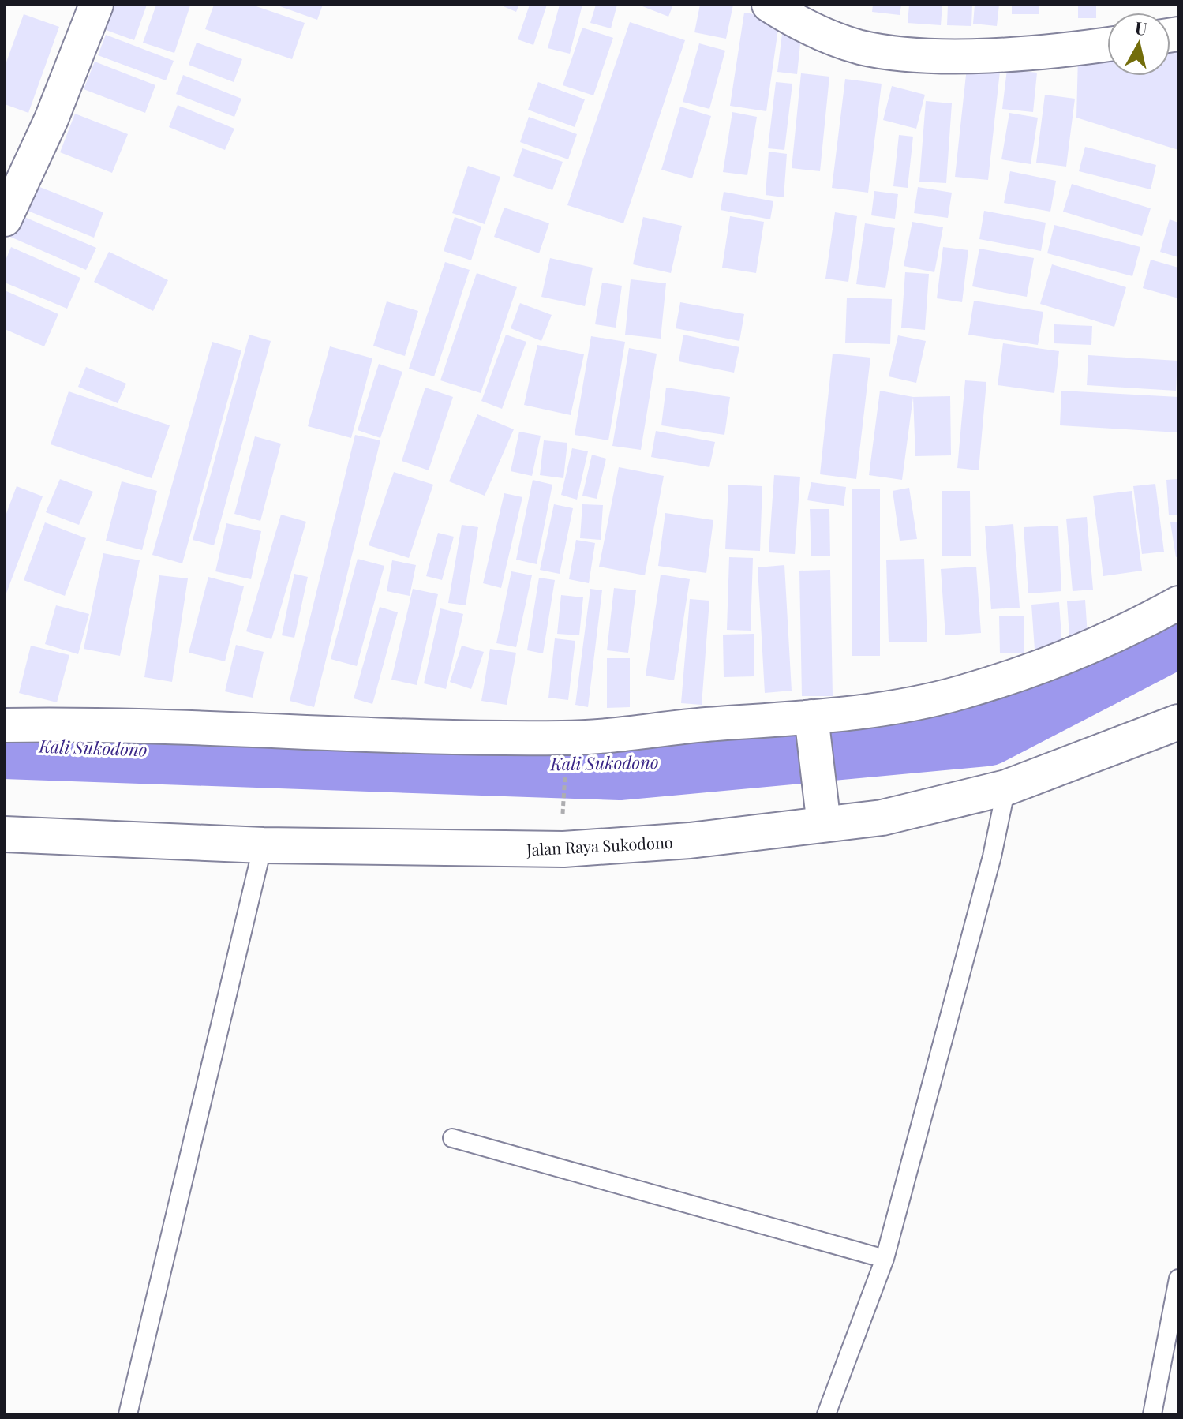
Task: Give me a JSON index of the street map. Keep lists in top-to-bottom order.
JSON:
{
  "streets": {
    "main road": ["Jalan Raya Sukodono"]
  },
  "water": ["Kali Sukodono"],
  "north": "top"
}
